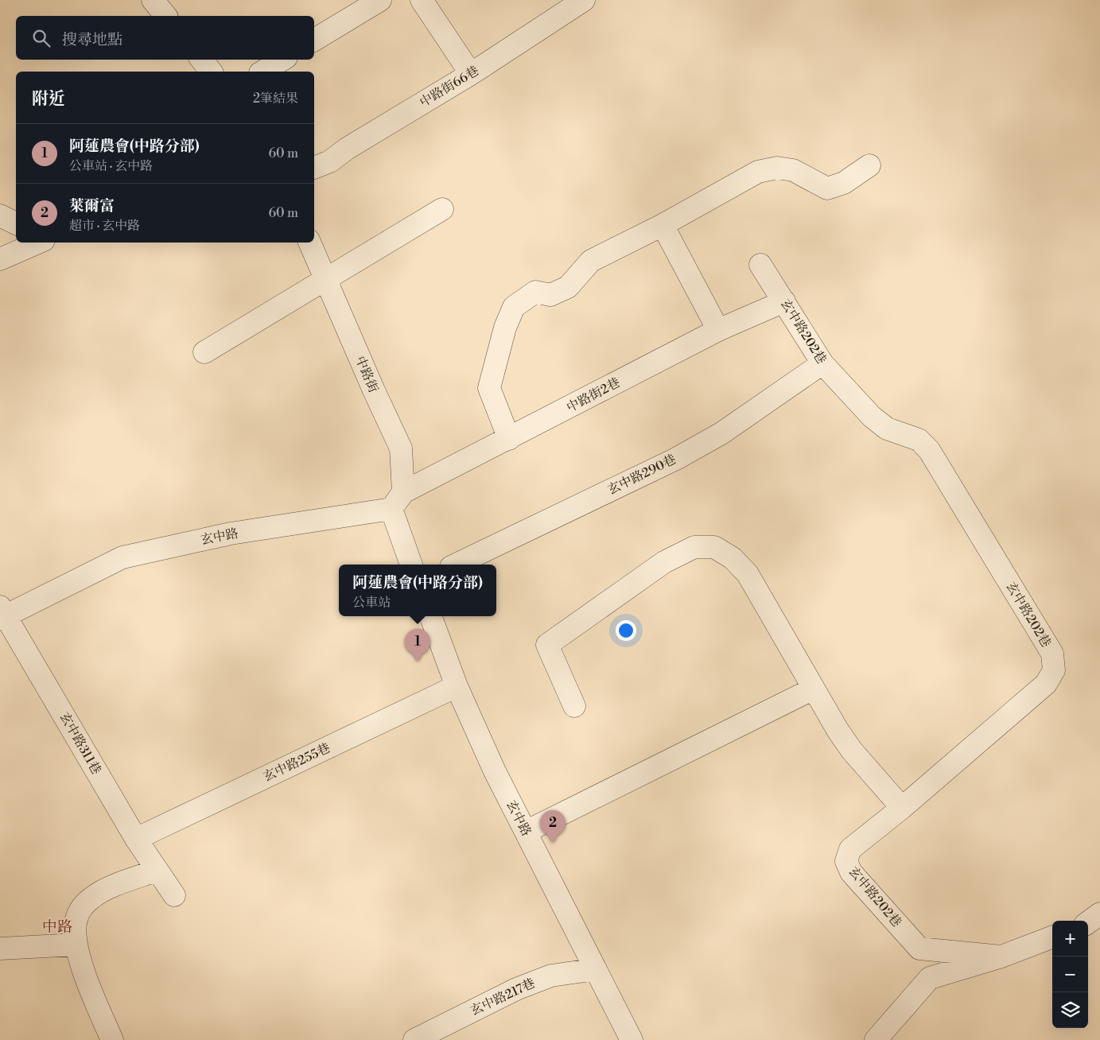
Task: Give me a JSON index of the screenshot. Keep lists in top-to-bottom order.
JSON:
{
  "streets": {
    "street": [
      "中路街66巷",
      "玄中路202巷",
      "中路街",
      "中路街2巷",
      "玄中路290巷",
      "玄中路",
      "玄中路311巷",
      "玄中路255巷",
      "玄中路217巷"
    ]
  },
  "crossings": [
    ["玄中路202巷", "中路街2巷"],
    ["玄中路202巷", "玄中路290巷"],
    ["中路街", "中路街2巷"],
    ["中路街", "玄中路"],
    ["中路街2巷", "玄中路"],
    ["玄中路", "玄中路311巷"],
    ["玄中路", "玄中路255巷"],
    ["玄中路", "玄中路217巷"],
    ["玄中路311巷", "玄中路255巷"]
  ],
  "districts": ["中路"],
  "page": {
    "search": "搜尋地點",
    "heading": ["附近", "2筆結果"],
    "list": [
      {
        "mark": "1",
        "name": "阿蓮農會(中路分部)",
        "note": "公車站 · 玄中路",
        "value": "60 m"
      },
      {
        "mark": "2",
        "name": "萊爾富",
        "note": "超市 · 玄中路",
        "value": "60 m"
      }
    ],
    "popup": ["阿蓮農會(中路分部)", "公車站"],
    "pins": ["1", "2"],
    "map_buttons": ["+", "−"]
  }
}
